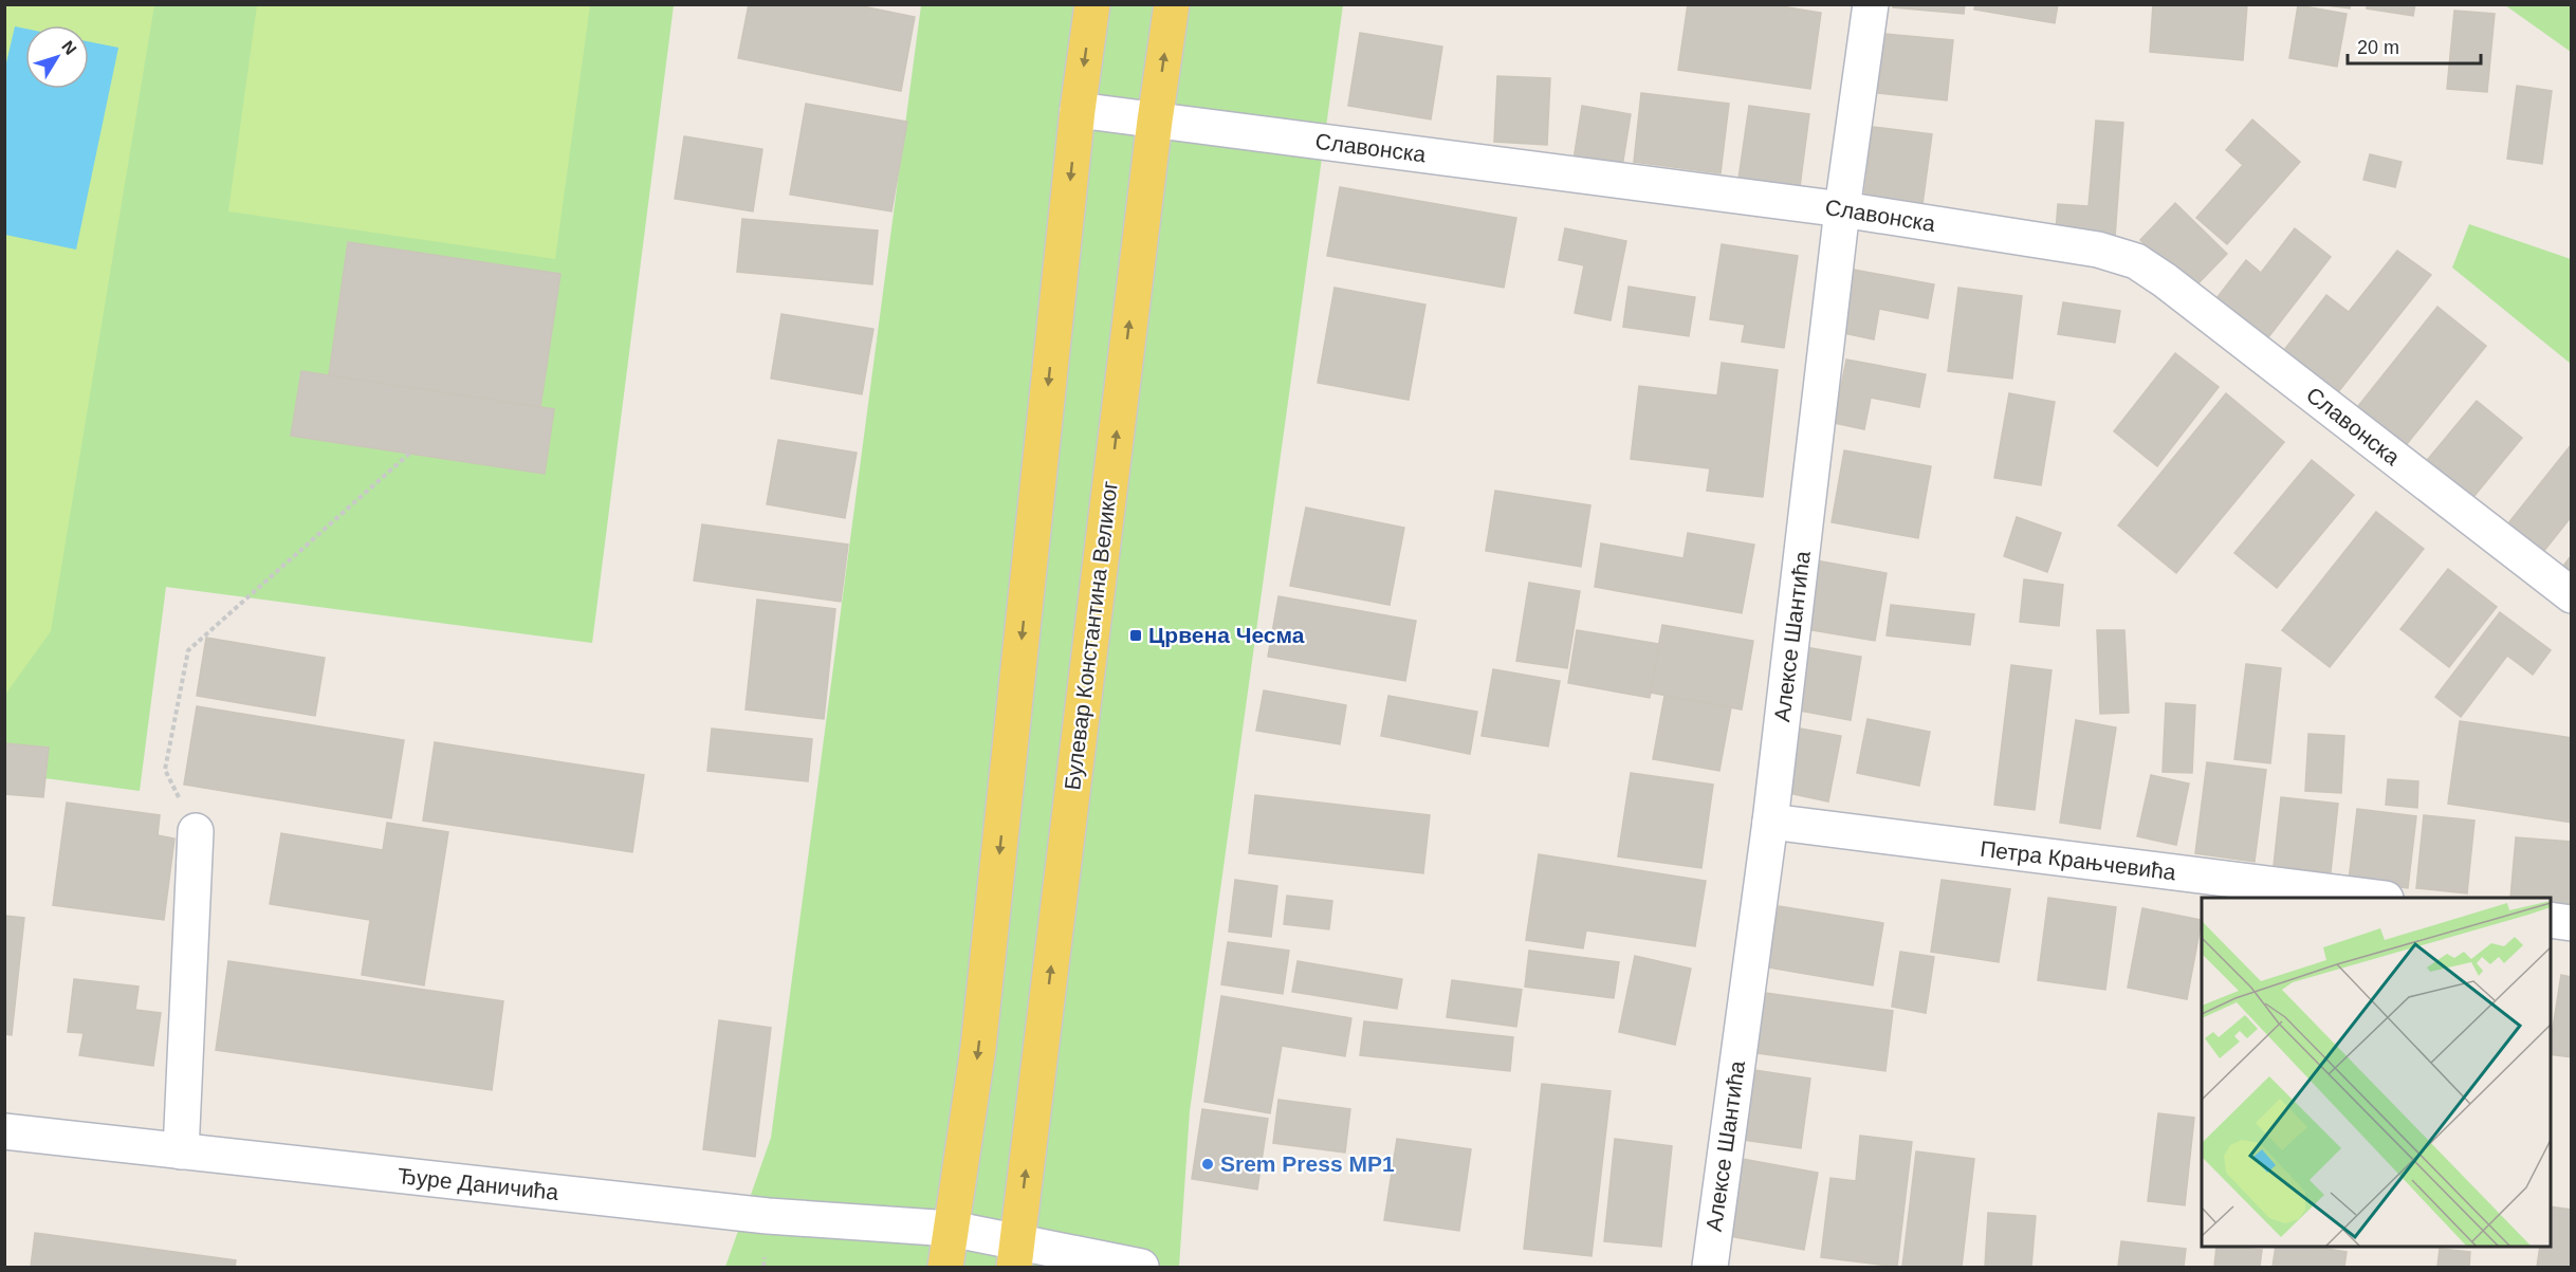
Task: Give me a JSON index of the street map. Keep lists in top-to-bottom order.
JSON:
{
  "streets": {
    "main road": ["Булевар Константина Великог"],
    "street": [
      "Славонска",
      "Алексе Шантића",
      "Петра Крањчевића",
      "Ђуре Даничића"
    ]
  },
  "crossings": [
    ["Славонска", "Булевар Константина Великог"],
    ["Славонска", "Алексе Шантића"],
    ["Булевар Константина Великог", "Ђуре Даничића"],
    ["Алексе Шантића", "Петра Крањчевића"]
  ],
  "places": {
    "transit": ["Црвена Чесма"],
    "other": ["Srem Press MP1"]
  },
  "scale_bar": "20 m",
  "north": "top right"
}
